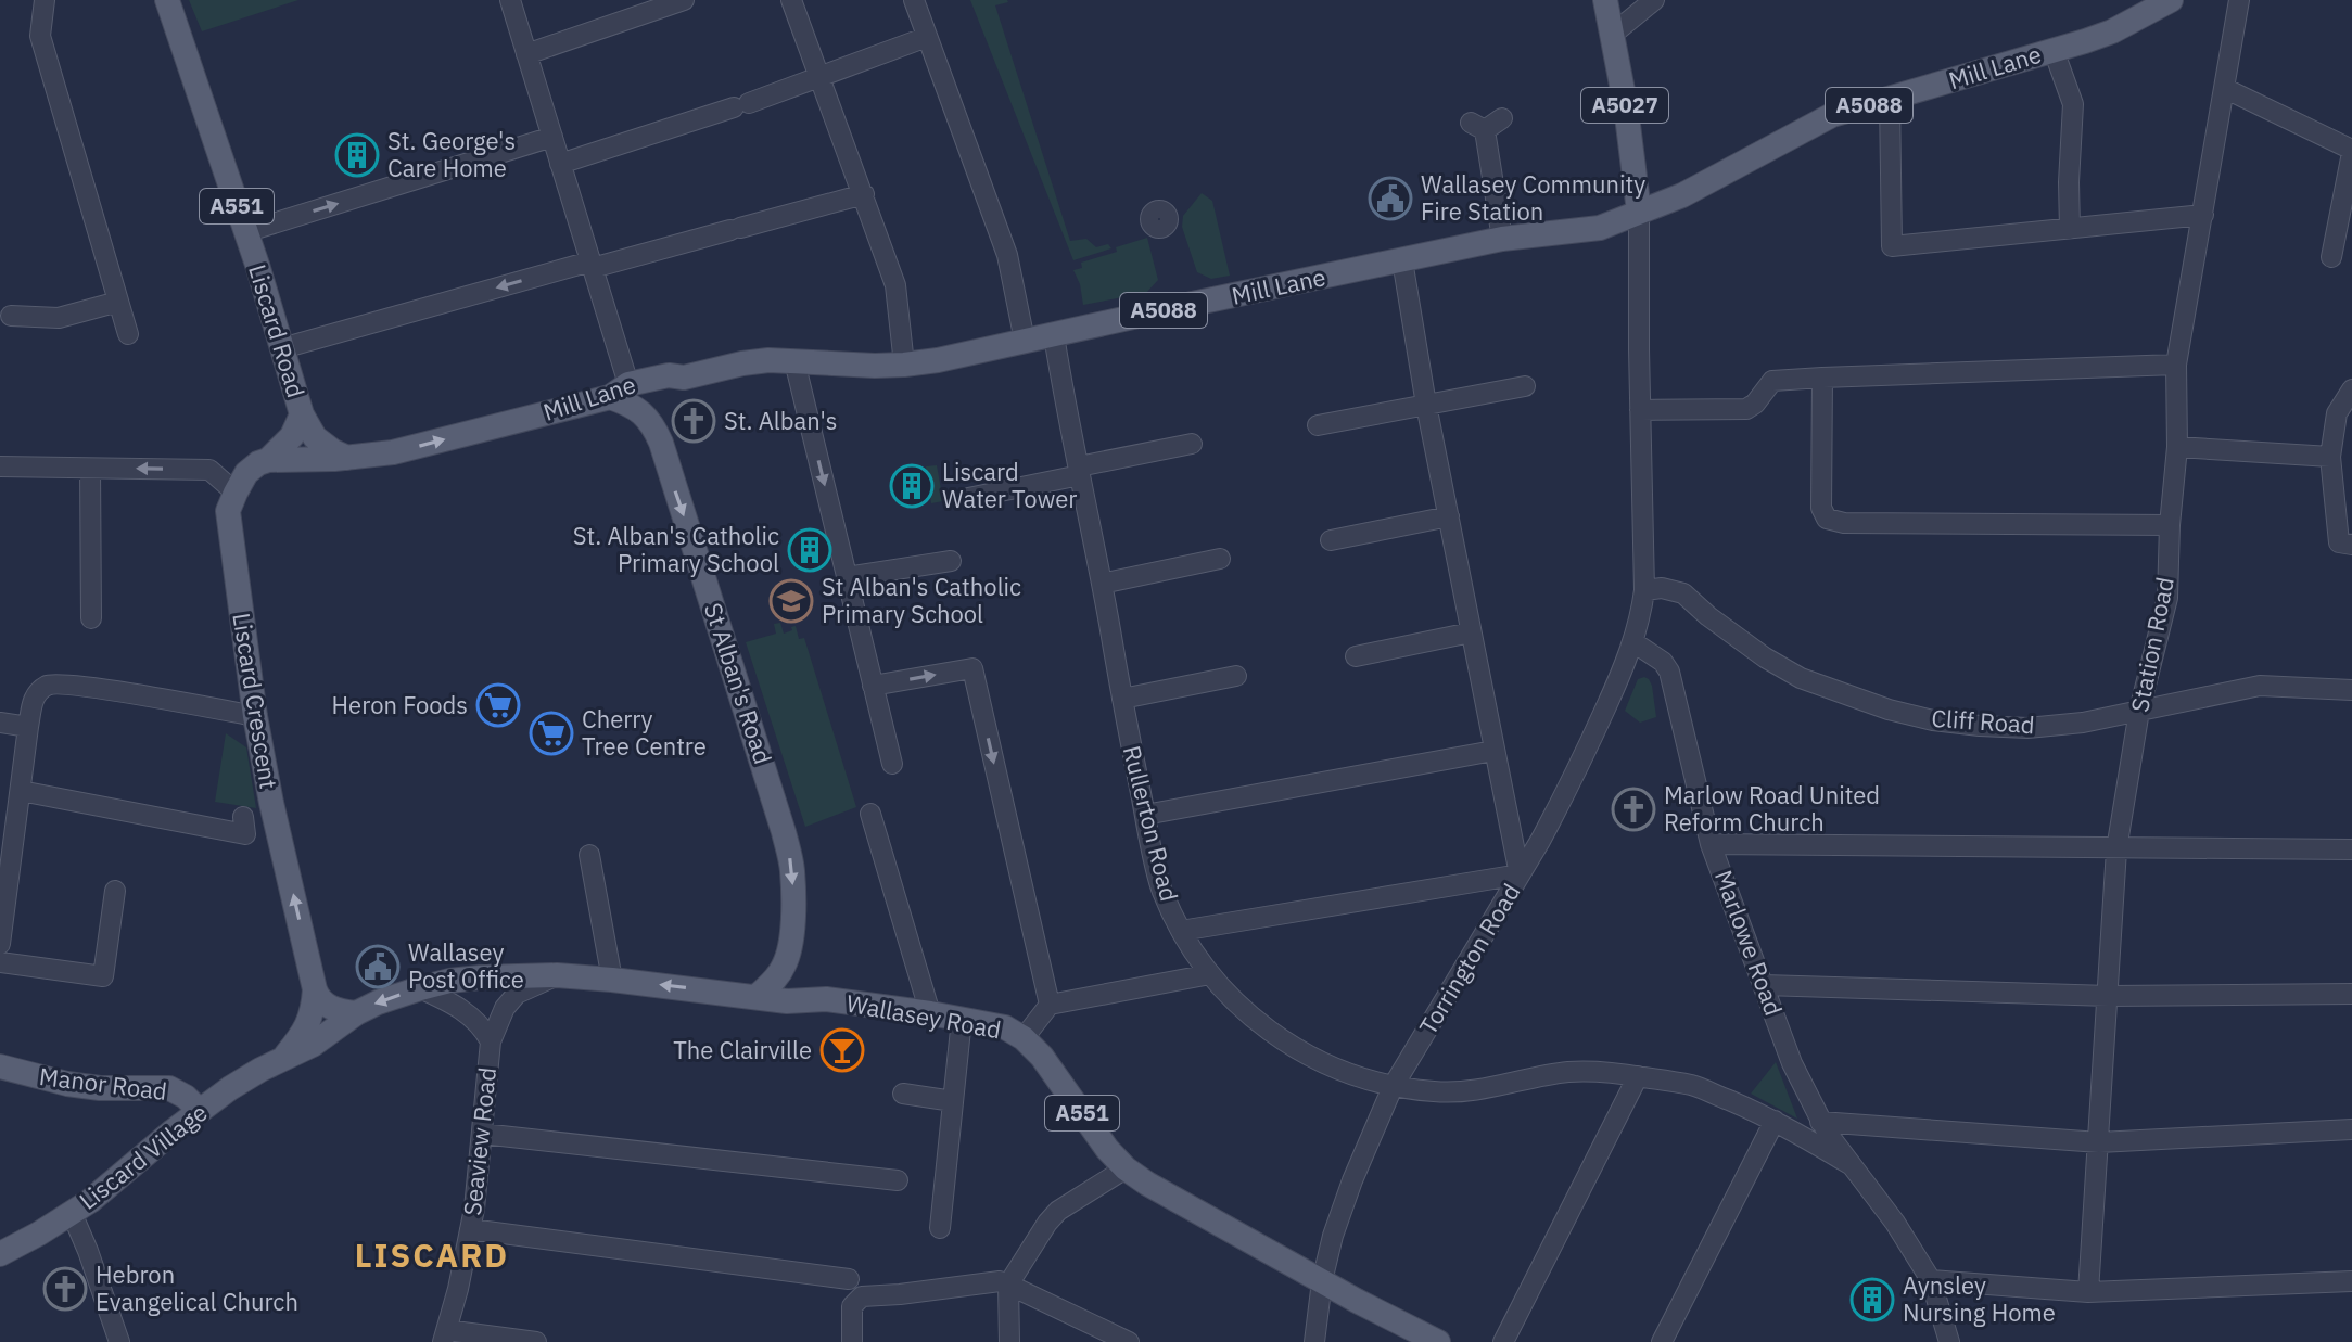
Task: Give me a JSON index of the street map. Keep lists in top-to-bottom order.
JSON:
{
  "streets": {
    "main road": [
      "Mill Lane",
      "A5027",
      "A5088",
      "A551",
      "Liscard Road",
      "St Alban's Road",
      "Liscard Crescent",
      "Wallasey Road",
      "Manor Road",
      "Liscard Village"
    ],
    "street": [
      "Station Road",
      "Cliff Road",
      "Rullerton Road",
      "Marlowe Road",
      "Torrington Road",
      "Seaview Road"
    ]
  },
  "crossings": [
    ["Mill Lane", "A5027"],
    ["Mill Lane", "Liscard Road"],
    ["Mill Lane", "Rullerton Road"],
    ["Station Road", "Cliff Road"],
    ["St Alban's Road", "Wallasey Road"],
    ["Liscard Crescent", "Liscard Village"],
    ["Rullerton Road", "Marlowe Road"],
    ["Rullerton Road", "Torrington Road"],
    ["Marlowe Road", "Torrington Road"],
    ["Torrington Road", "Wallasey Road"],
    ["Wallasey Road", "Seaview Road"],
    ["Wallasey Road", "Liscard Village"],
    ["Manor Road", "Liscard Village"]
  ],
  "one_way": ["St Alban's Road", "Liscard Crescent"],
  "districts": ["LISCARD"],
  "places": {
    "building": [
      "St. George's Care Home",
      "Liscard Water Tower",
      "St. Alban's Catholic Primary School",
      "Aynsley Nursing Home"
    ],
    "public building": ["Wallasey Community Fire Station", "Wallasey Post Office"],
    "church": ["St. Alban's", "Marlow Road United Reform Church", "Hebron Evangelical Church"],
    "school or university": ["St Alban's Catholic Primary School"],
    "supermarket": ["Heron Foods", "Cherry Tree Centre"],
    "bar": ["The Clairville"]
  }
}
